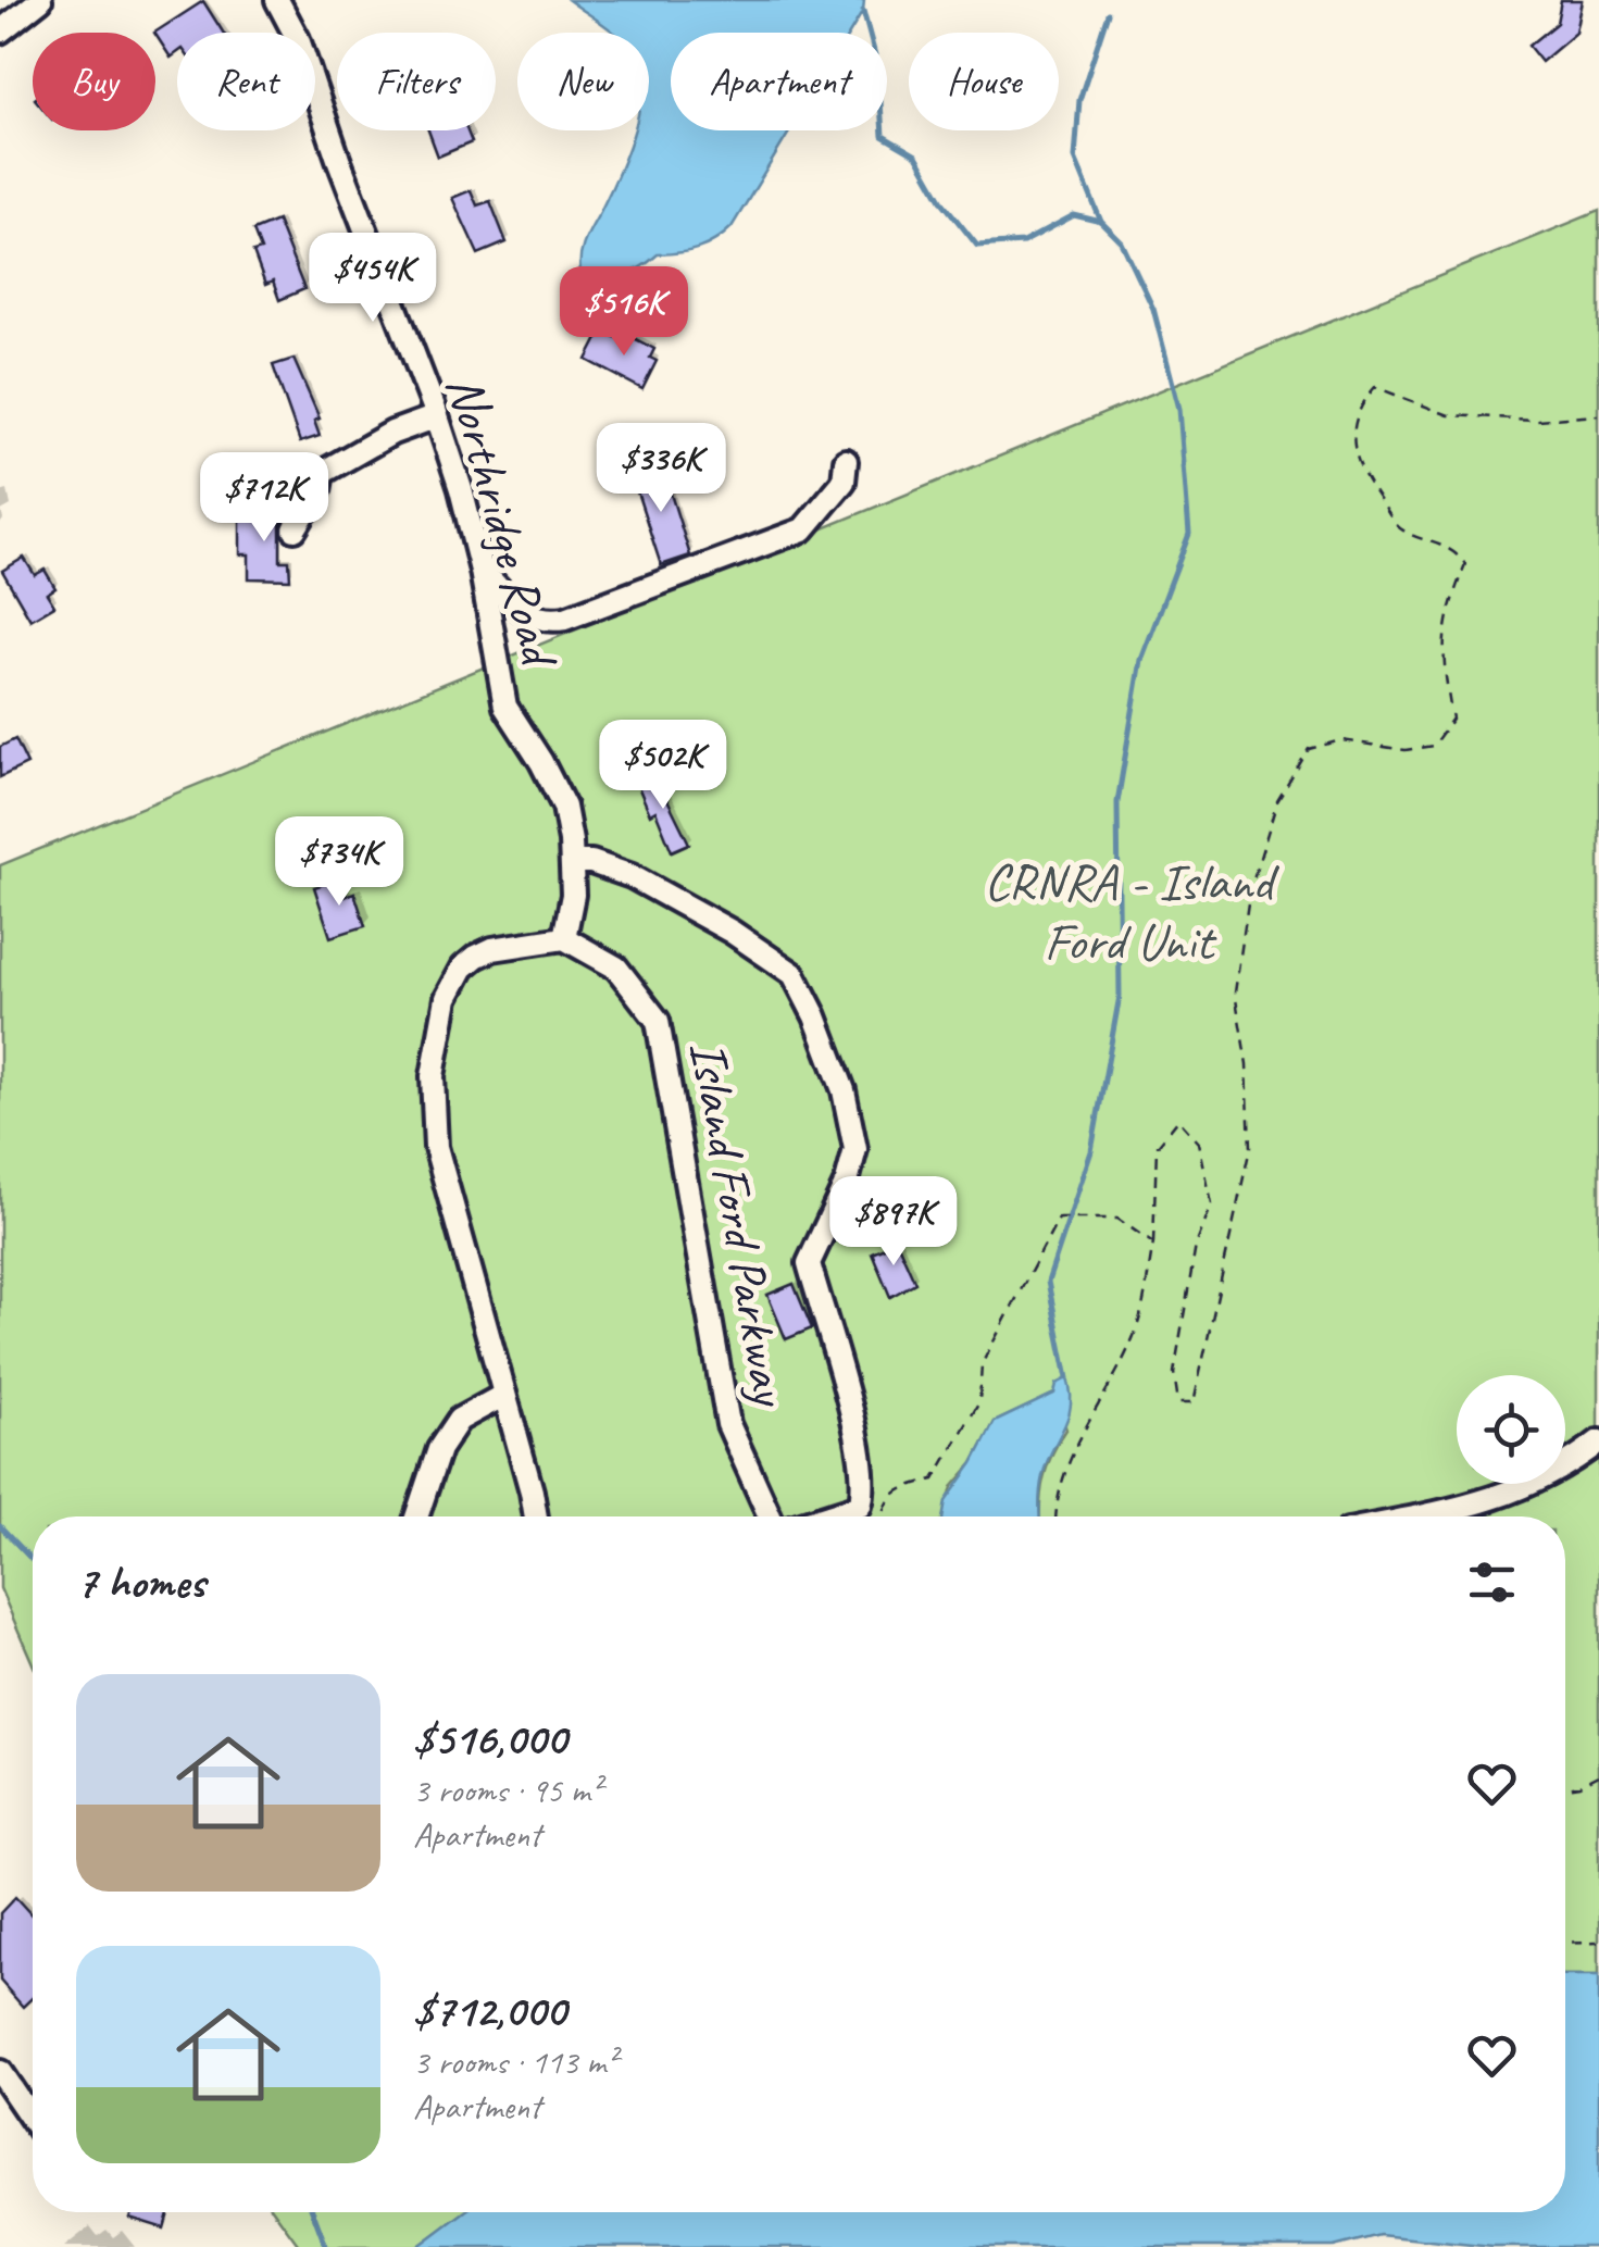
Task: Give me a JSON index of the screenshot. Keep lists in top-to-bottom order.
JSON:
{
  "streets": {
    "street": ["Northridge Road", "Island Ford Parkway"]
  },
  "crossings": [
    ["Northridge Road", "Island Ford Parkway"]
  ],
  "parks": ["CRNRA - Island Ford Unit"],
  "page": {
    "chip": [
      "Buy",
      "Rent",
      "Filters",
      "New",
      "Apartment",
      "House"
    ],
    "price": [
      "$454K",
      "$516K",
      "$336K",
      "$712K",
      "$502K",
      "$734K",
      "$897K"
    ],
    "heading": "7 homes",
    "list": [
      {
        "name": "$516,000",
        "note": "3 rooms · 95 m² · Apartment"
      },
      {
        "name": "$712,000",
        "note": "3 rooms · 113 m² · Apartment"
      }
    ]
  }
}
